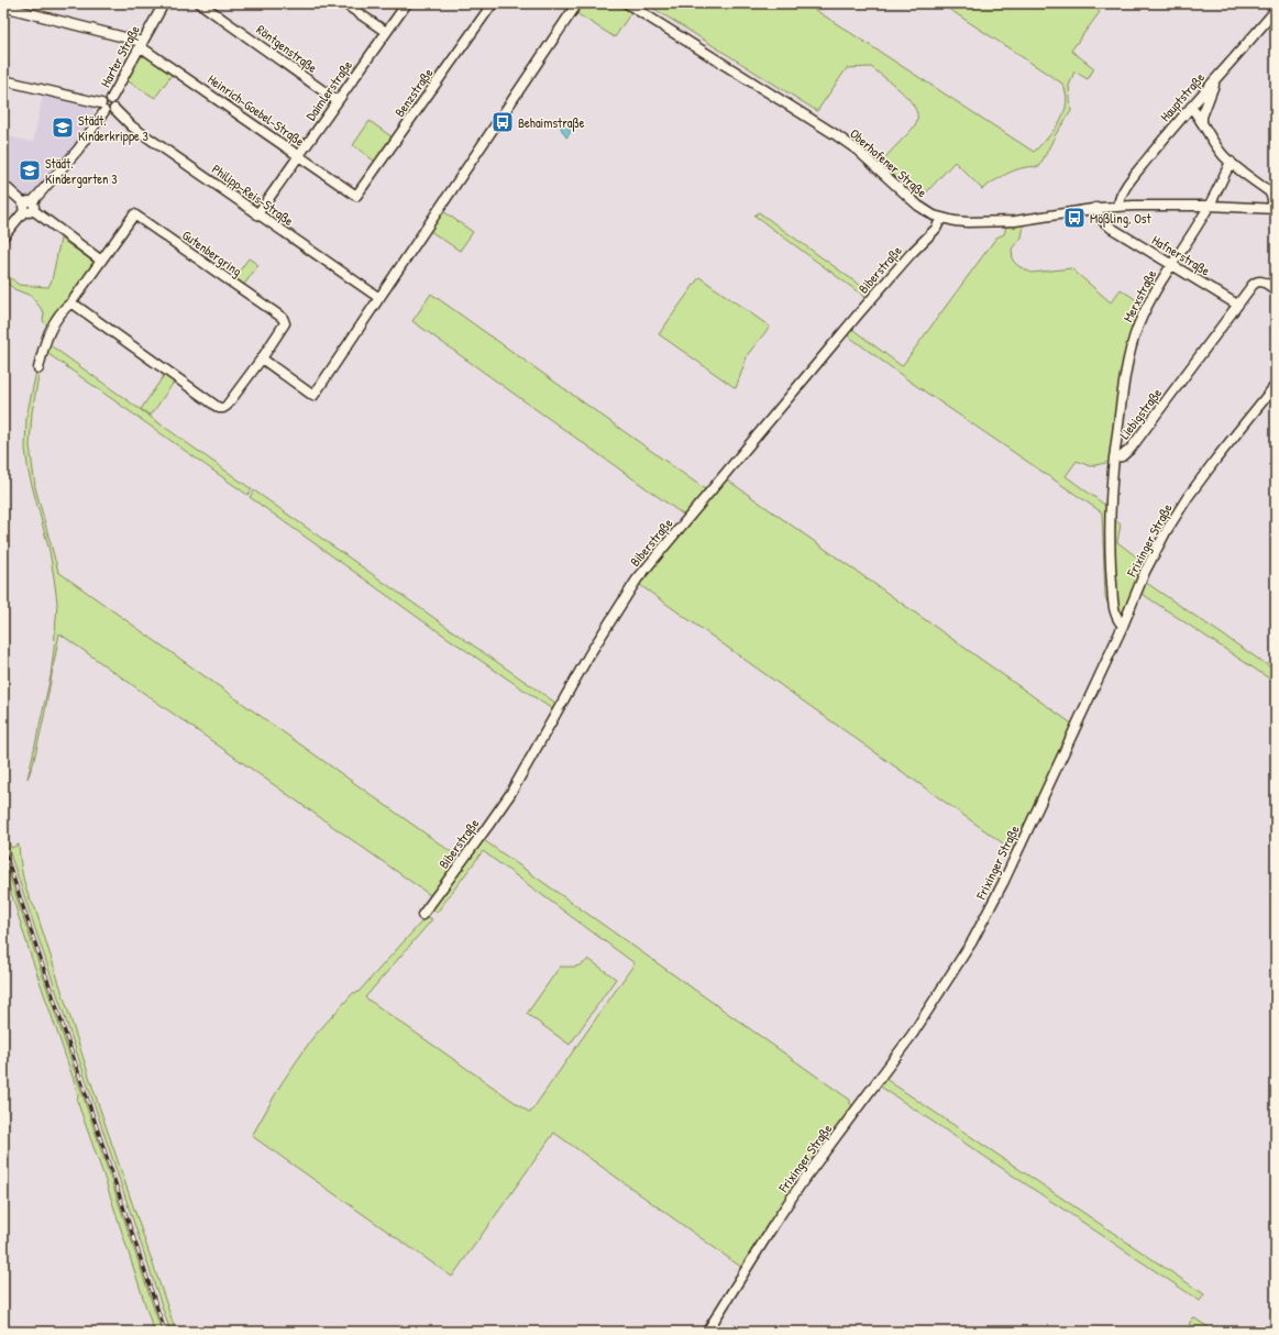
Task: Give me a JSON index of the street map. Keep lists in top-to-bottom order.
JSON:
{
  "streets": {
    "street": [
      "Röntgenstraße",
      "Harter Straße",
      "Daimlerstraße",
      "Benzstraße",
      "Hauptstraße",
      "Heinrich-Goebel-Straße",
      "Oberhofener Straße",
      "Philipp-Reis-Straße",
      "Gutenbergring",
      "Hafnerstraße",
      "Biberstraße",
      "Merxstraße",
      "Liebigstraße",
      "Frixinger Straße"
    ]
  },
  "crossings": [
    ["Röntgenstraße", "Daimlerstraße"],
    ["Harter Straße", "Heinrich-Goebel-Straße"],
    ["Harter Straße", "Philipp-Reis-Straße"],
    ["Daimlerstraße", "Heinrich-Goebel-Straße"],
    ["Daimlerstraße", "Philipp-Reis-Straße"],
    ["Benzstraße", "Heinrich-Goebel-Straße"],
    ["Hauptstraße", "Oberhofener Straße"],
    ["Oberhofener Straße", "Hafnerstraße"],
    ["Oberhofener Straße", "Biberstraße"],
    ["Oberhofener Straße", "Merxstraße"],
    ["Hafnerstraße", "Merxstraße"],
    ["Hafnerstraße", "Liebigstraße"],
    ["Merxstraße", "Liebigstraße"]
  ],
  "places": {
    "bus stop": ["Behaimstraße", "Mößling, Ost"],
    "school or university": ["Städt. Kinderkrippe 3", "Städt. Kindergarten 3"]
  }
}
